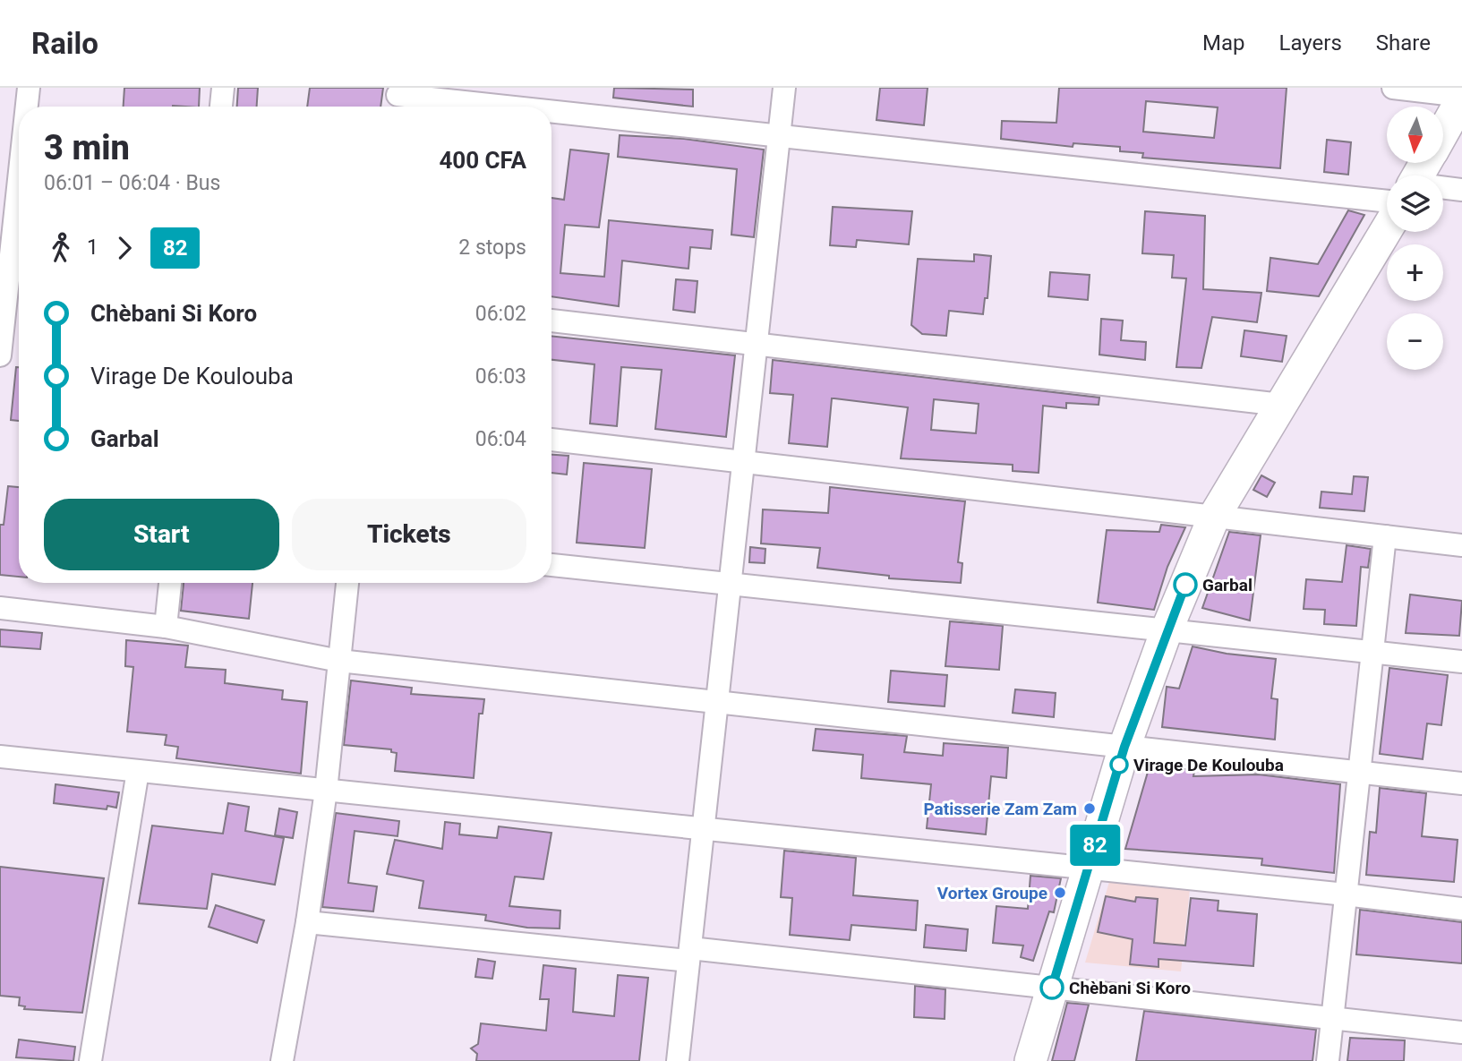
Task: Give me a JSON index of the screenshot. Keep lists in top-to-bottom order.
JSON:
{
  "places": [
    "Garbal",
    "Virage De Koulouba",
    "Patisserie Zam Zam",
    "Vortex Groupe",
    "Chèbani Si Koro"
  ],
  "lines": ["bus line 82"],
  "north": "bottom",
  "page": {
    "header": "Railo",
    "nav": ["Map", "Layers", "Share"],
    "on_map": "82",
    "map_buttons": ["+", "−"],
    "heading": ["3 min", "06:01 – 06:04 · Bus", "400 CFA"],
    "legs": ["1", "82", "2 stops"],
    "list": [
      {
        "name": "Chèbani Si Koro",
        "value": "06:02"
      },
      {
        "name": "Virage De Koulouba",
        "value": "06:03"
      },
      {
        "name": "Garbal",
        "value": "06:04"
      }
    ],
    "buttons": ["Start", "Tickets"]
  }
}
